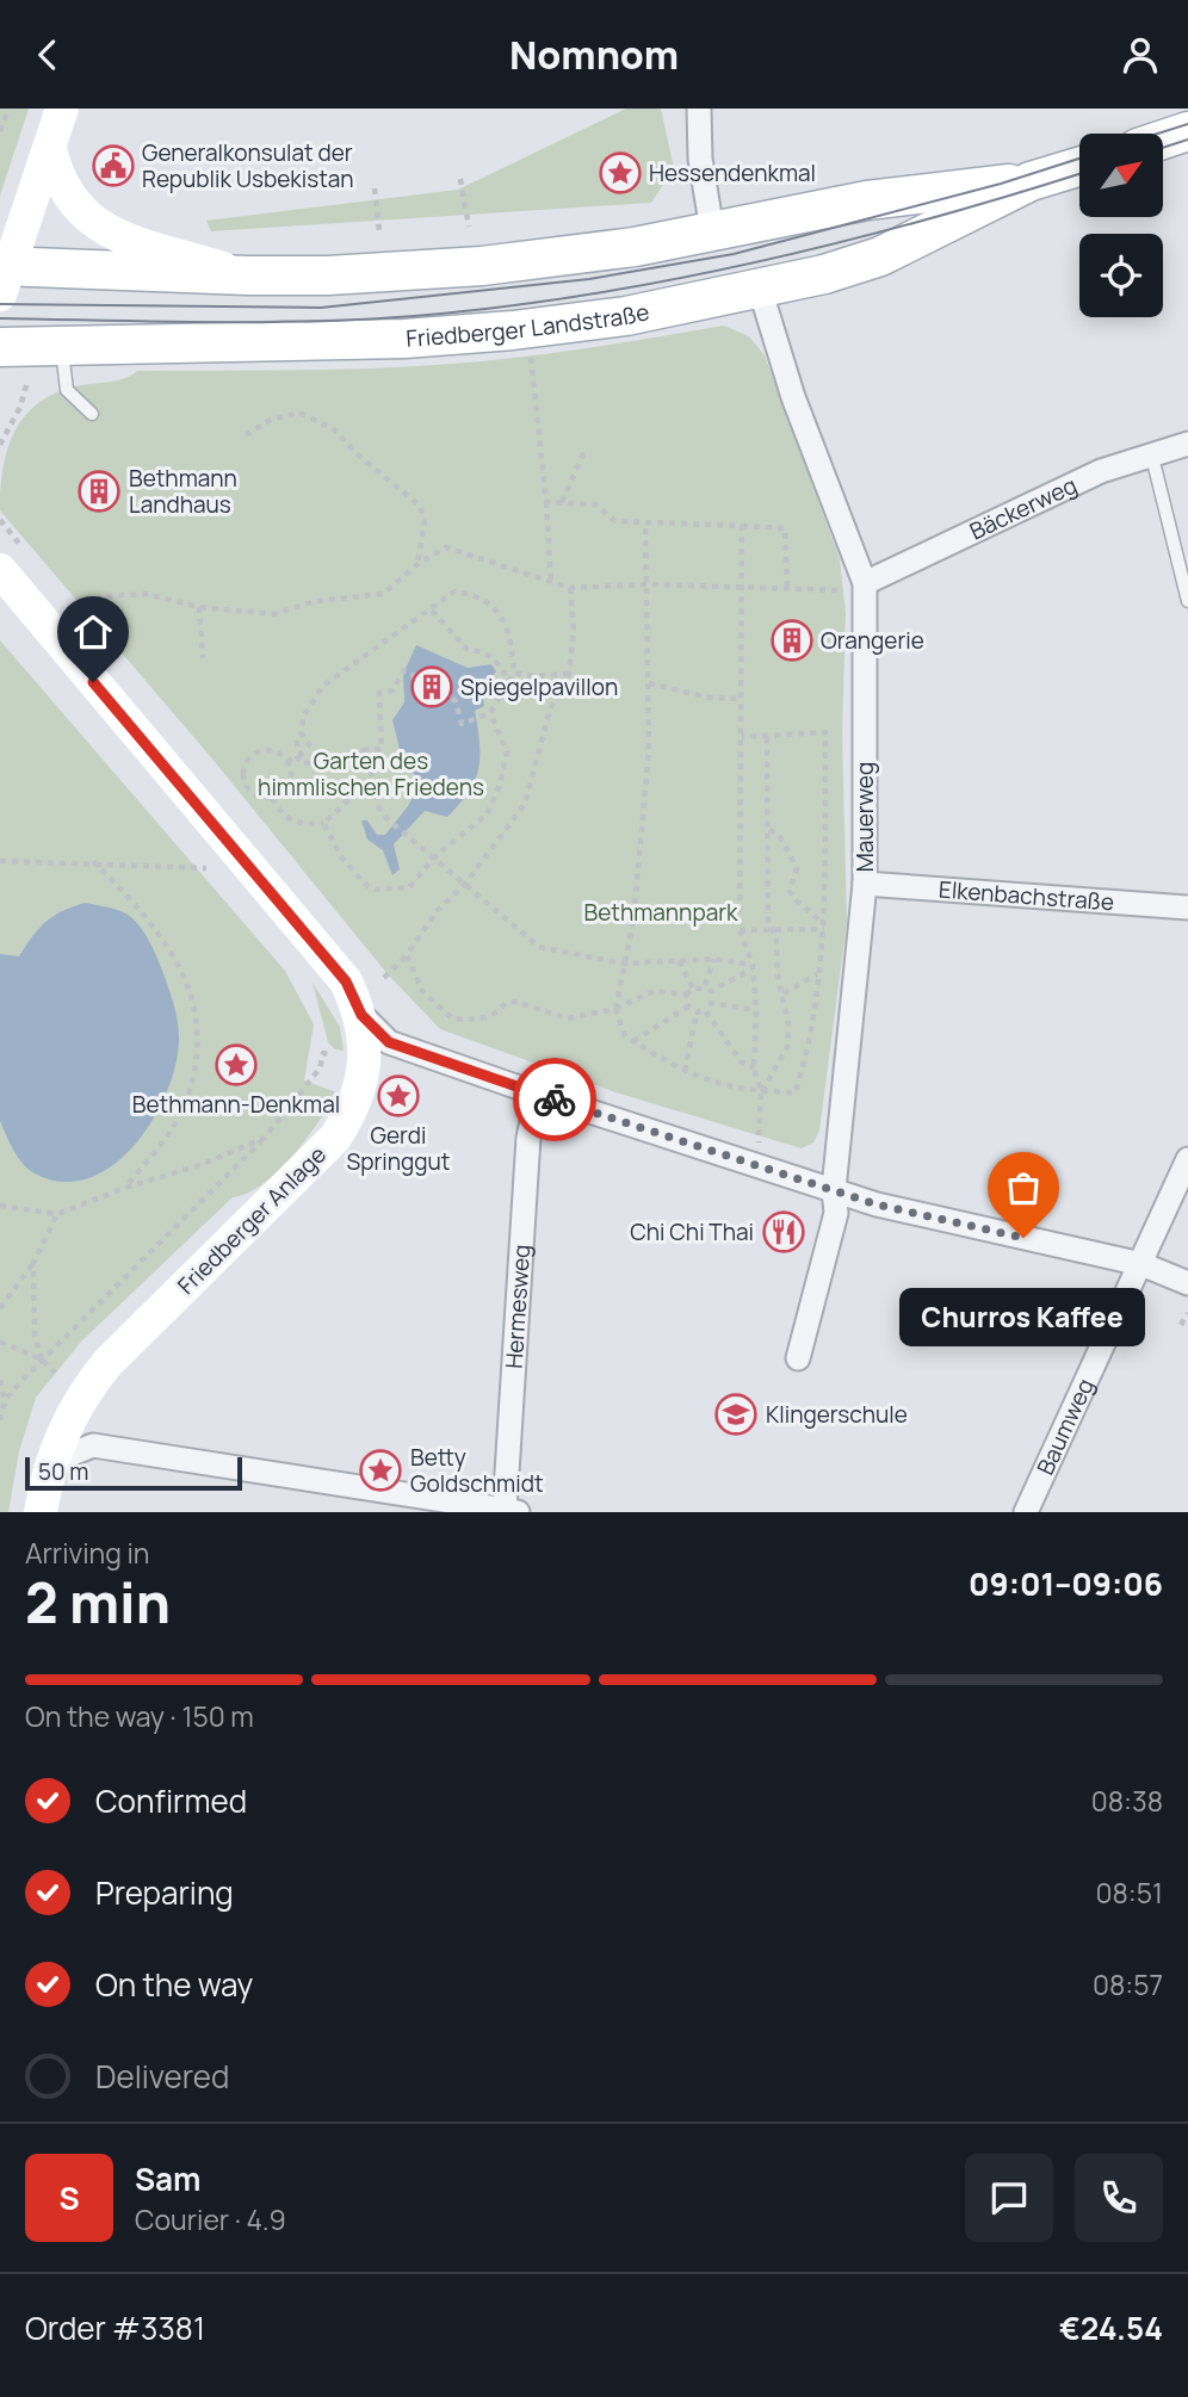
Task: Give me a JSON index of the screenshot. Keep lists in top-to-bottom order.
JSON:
{
  "streets": {
    "main road": ["Friedberger Landstraße", "Friedberger Anlage"],
    "street": [
      "Bäckerweg",
      "Mauerweg",
      "Elkenbachstraße",
      "Hermesweg",
      "Baumweg"
    ]
  },
  "crossings": [
    ["Friedberger Landstraße", "Mauerweg"],
    ["Bäckerweg", "Mauerweg"],
    ["Mauerweg", "Elkenbachstraße"]
  ],
  "parks": ["Garten des himmlischen Friedens", "Bethmannpark"],
  "places": {
    "public building": ["Generalkonsulat der Republik Usbekistan"],
    "place": [
      "Hessendenkmal",
      "Bethmann-Denkmal",
      "Gerdi Springgut",
      "Betty Goldschmidt"
    ],
    "building": ["Bethmann Landhaus", "Orangerie", "Spiegelpavillon"],
    "restaurant": ["Chi Chi Thai"],
    "other": ["Churros Kaffee"],
    "school or university": ["Klingerschule"]
  },
  "scale_bar": "50 m",
  "north": "top right",
  "page": {
    "header": "Nomnom",
    "bubble": "Churros Kaffee",
    "scale": "50 m",
    "heading": ["2 min", "Arriving in", "09:01–09:06"],
    "panel": [
      "Sam",
      "Courier · 4.9",
      "Order #3381",
      "€24.54"
    ],
    "bar": "On the way · 150 m",
    "list": [
      ["Confirmed", "08:38"],
      ["Preparing", "08:51"],
      ["On the way", "08:57"],
      "Delivered"
    ],
    "round": "S"
  }
}
